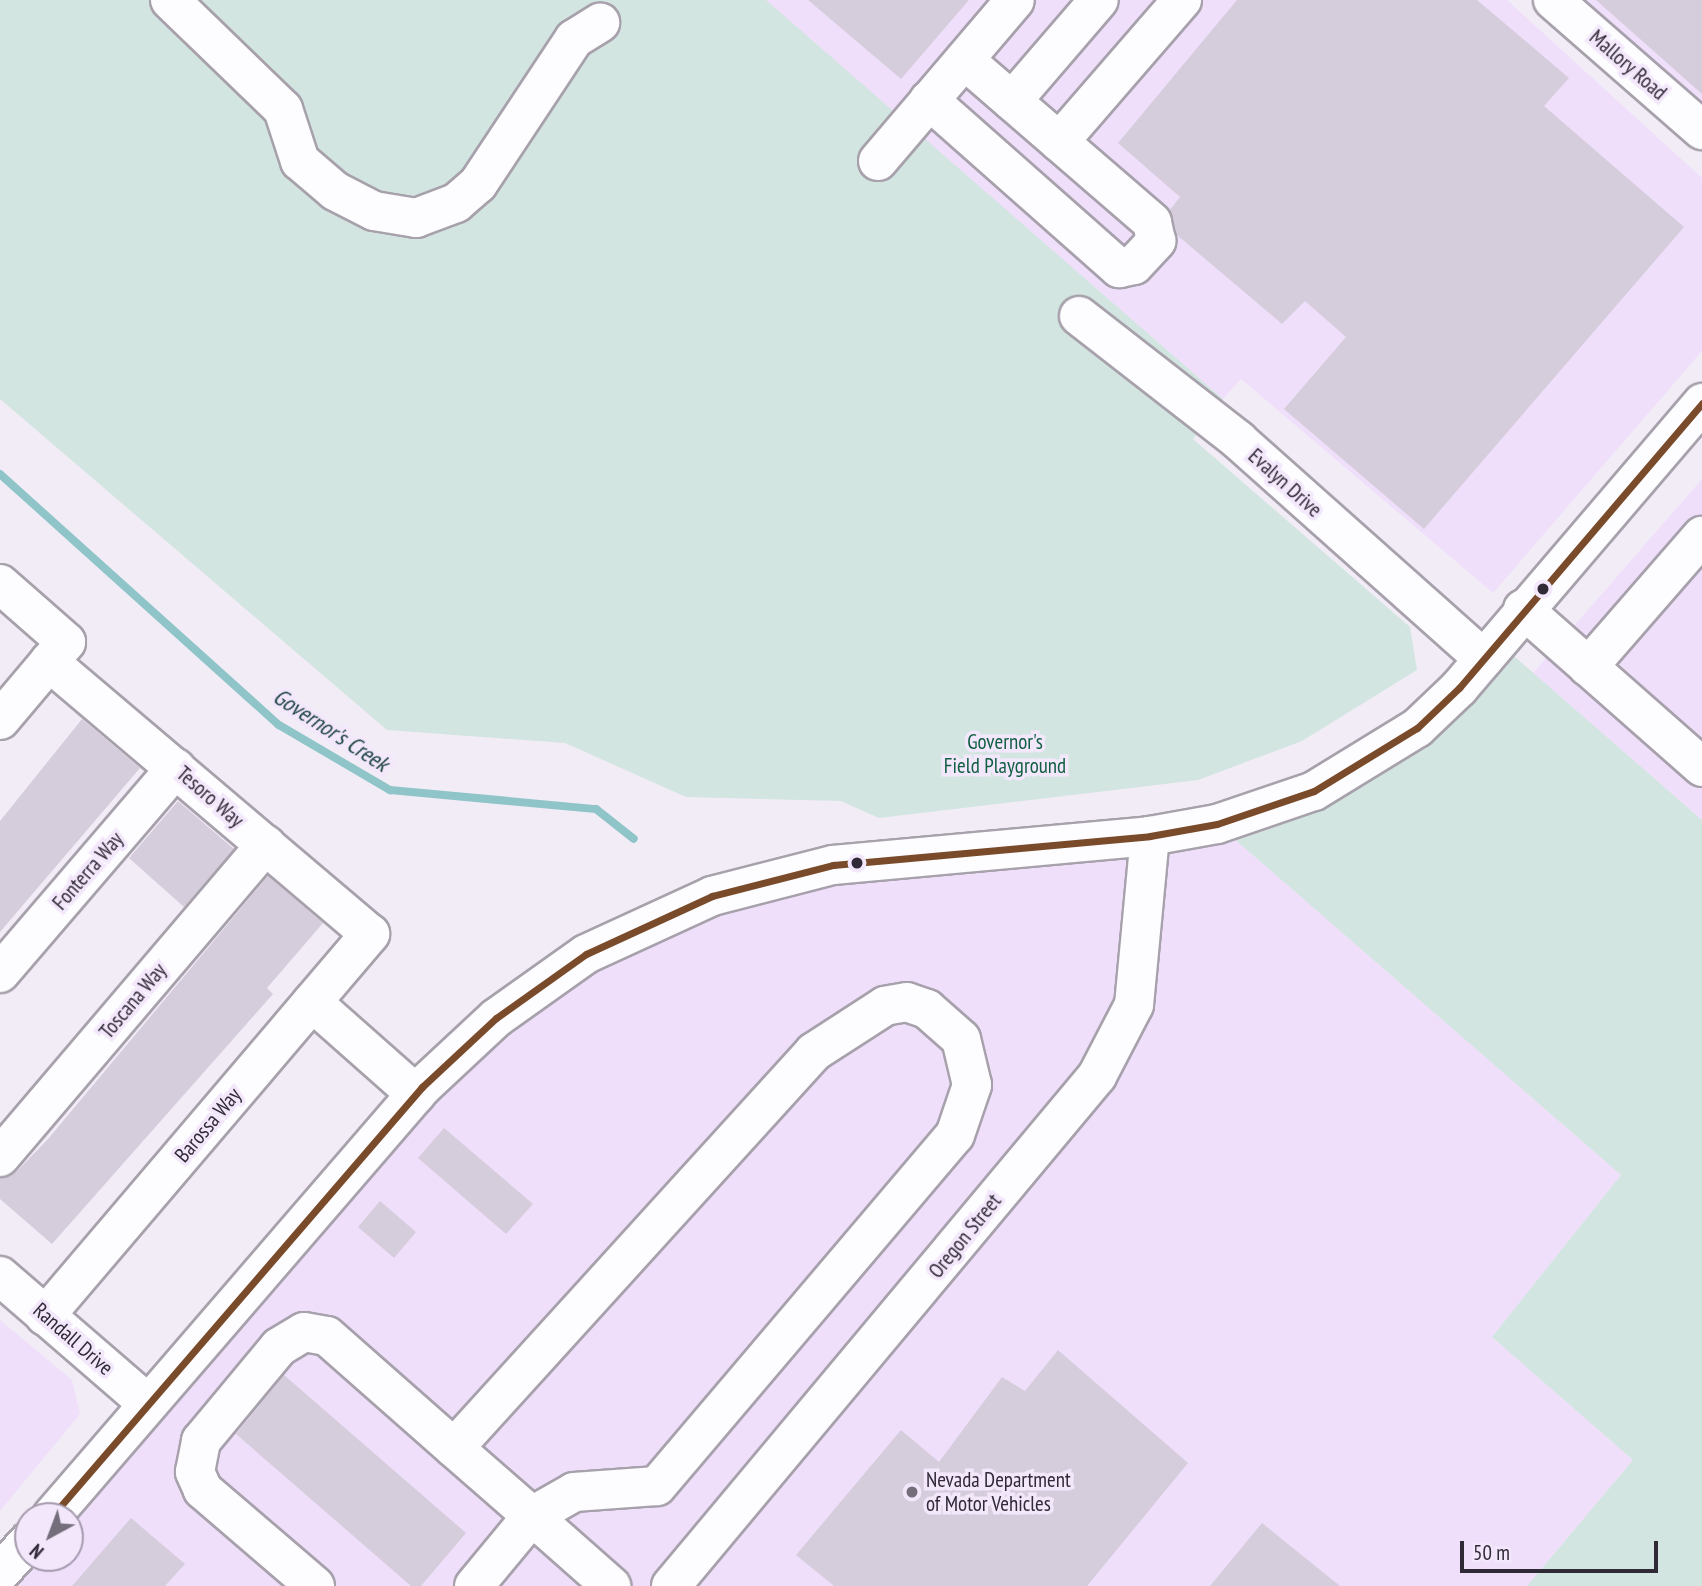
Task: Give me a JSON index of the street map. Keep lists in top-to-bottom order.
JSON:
{
  "streets": {
    "street": [
      "Mallory Road",
      "Evalyn Drive",
      "Tesoro Way",
      "Fonterra Way",
      "Toscana Way",
      "Barossa Way",
      "Oregon Street",
      "Randall Drive"
    ]
  },
  "crossings": [
    ["Tesoro Way", "Fonterra Way"],
    ["Tesoro Way", "Toscana Way"],
    ["Tesoro Way", "Barossa Way"],
    ["Barossa Way", "Randall Drive"]
  ],
  "water": ["Governor's Creek"],
  "parks": ["Governor's Field Playground"],
  "places": ["Nevada Department of Motor Vehicles"],
  "scale_bar": "50 m",
  "north": "bottom left"
}
